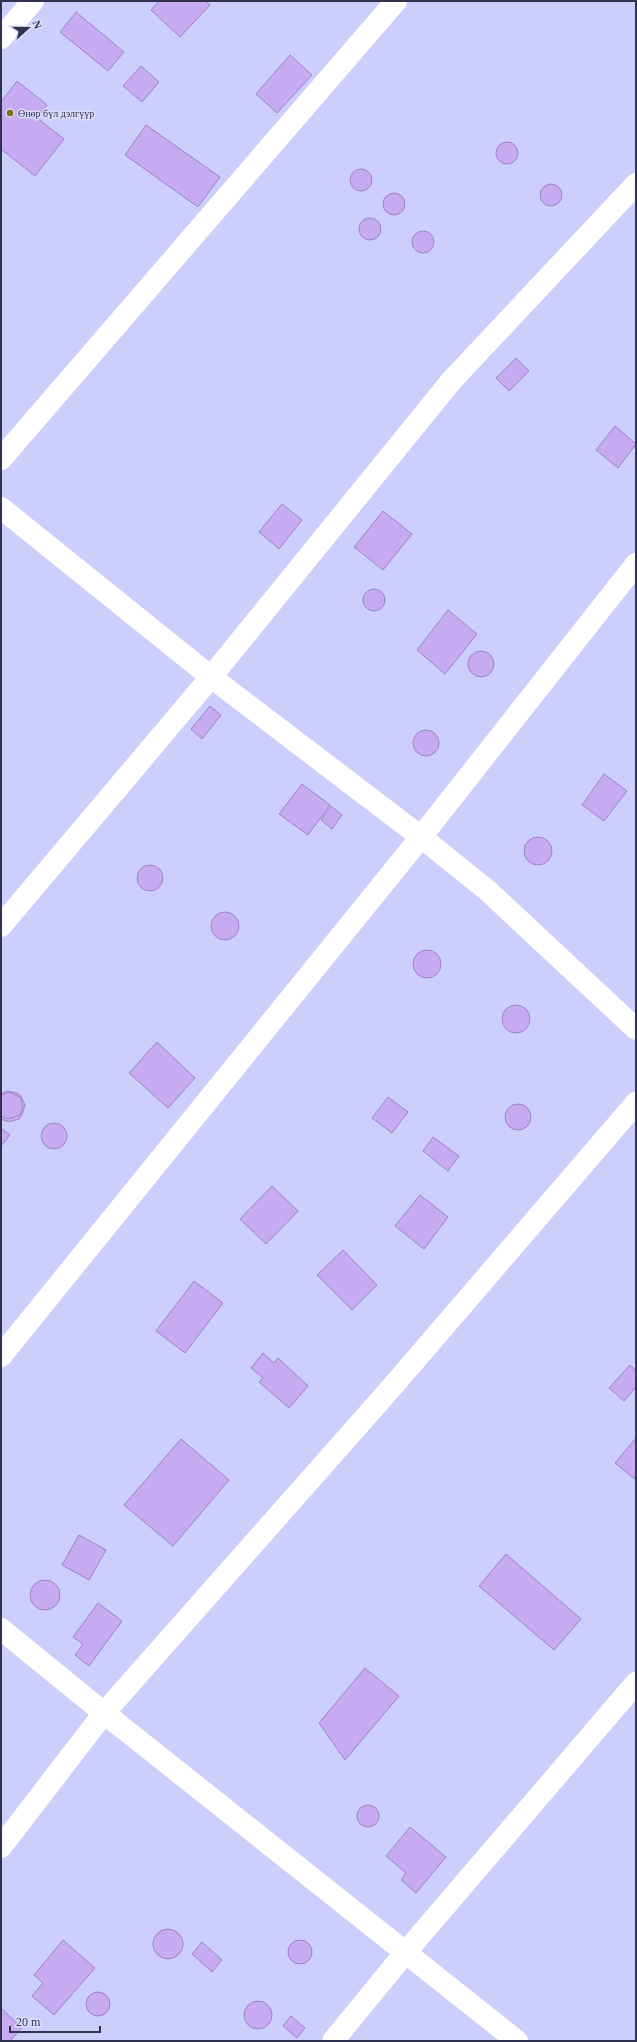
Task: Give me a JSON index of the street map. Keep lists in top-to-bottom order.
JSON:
{
  "places": ["Өнөр бүл дэлгүүр"],
  "scale_bar": "20 m",
  "north": "right"
}
